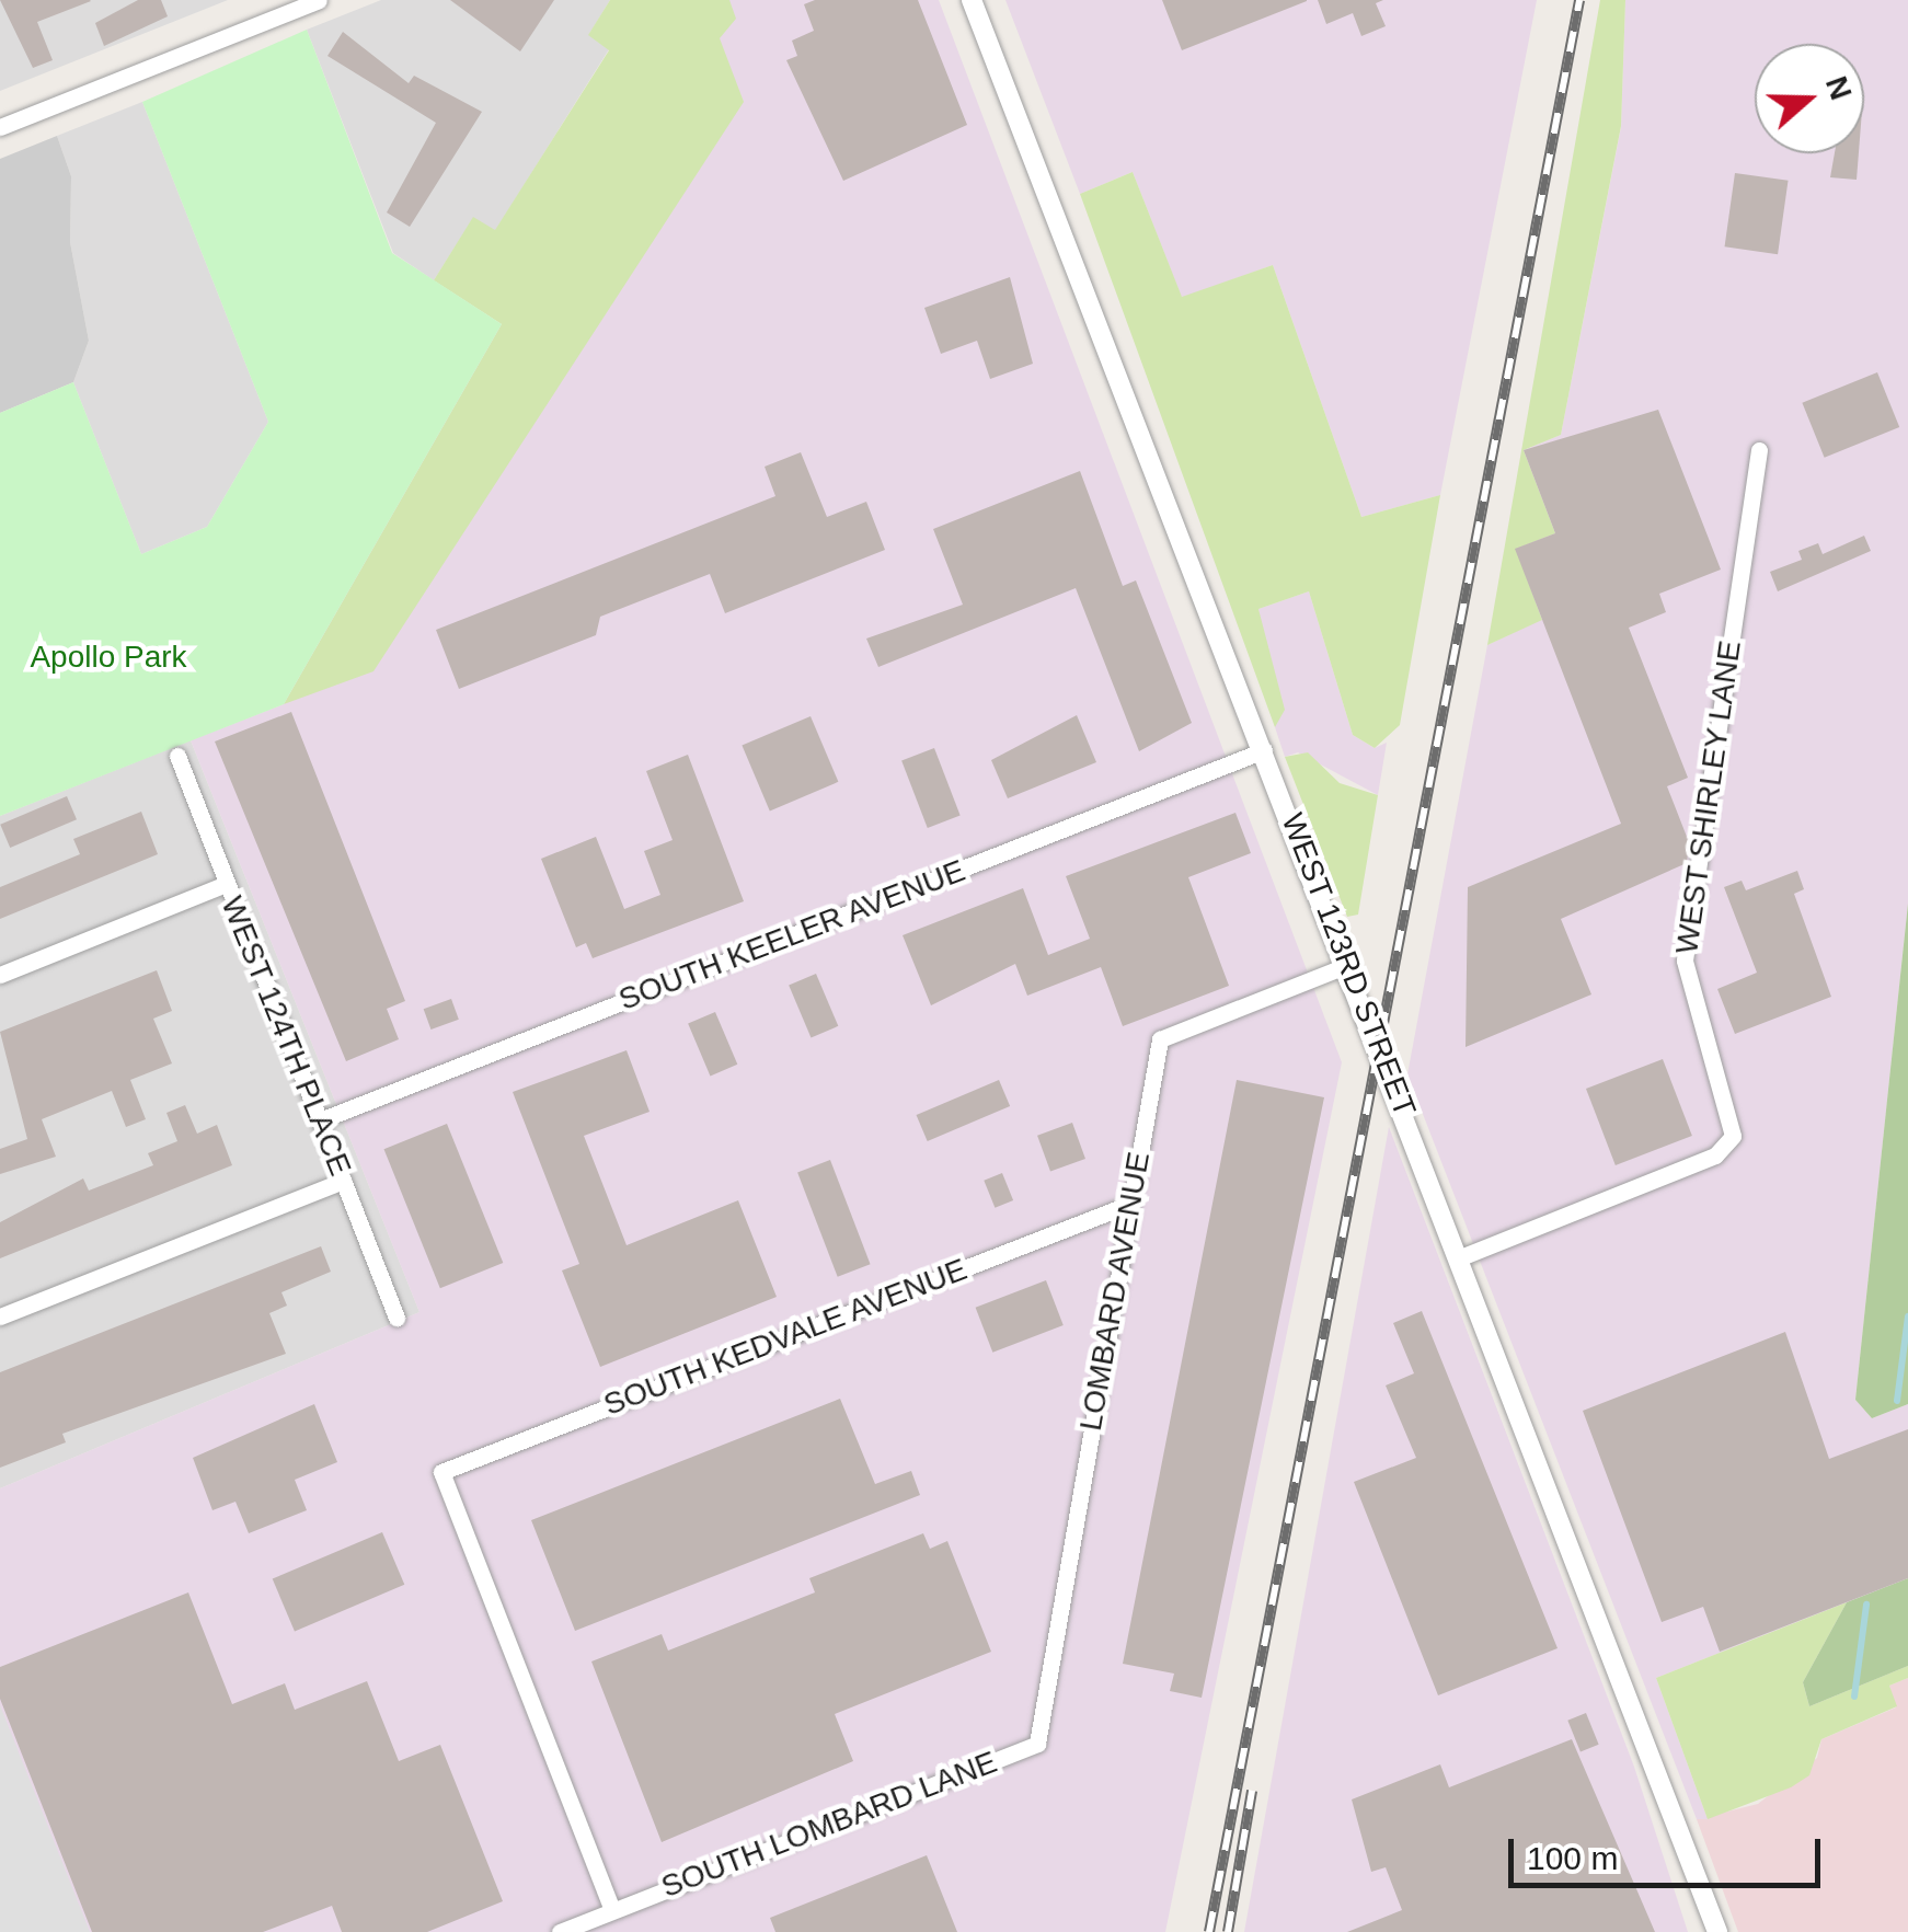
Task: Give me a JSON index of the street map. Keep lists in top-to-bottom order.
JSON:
{
  "streets": {
    "street": [
      "WEST SHIRLEY LANE",
      "SOUTH KEELER AVENUE",
      "WEST 123RD STREET",
      "WEST 124TH PLACE",
      "LOMBARD AVENUE",
      "SOUTH KEDVALE AVENUE",
      "SOUTH LOMBARD LANE"
    ]
  },
  "crossings": [
    ["WEST SHIRLEY LANE", "WEST 123RD STREET"],
    ["SOUTH KEELER AVENUE", "WEST 123RD STREET"],
    ["SOUTH KEELER AVENUE", "WEST 124TH PLACE"],
    ["WEST 123RD STREET", "LOMBARD AVENUE"],
    ["LOMBARD AVENUE", "SOUTH KEDVALE AVENUE"],
    ["LOMBARD AVENUE", "SOUTH LOMBARD LANE"],
    ["SOUTH KEDVALE AVENUE", "SOUTH LOMBARD LANE"]
  ],
  "parks": ["Apollo Park"],
  "scale_bar": "100 m",
  "north": "right"
}
